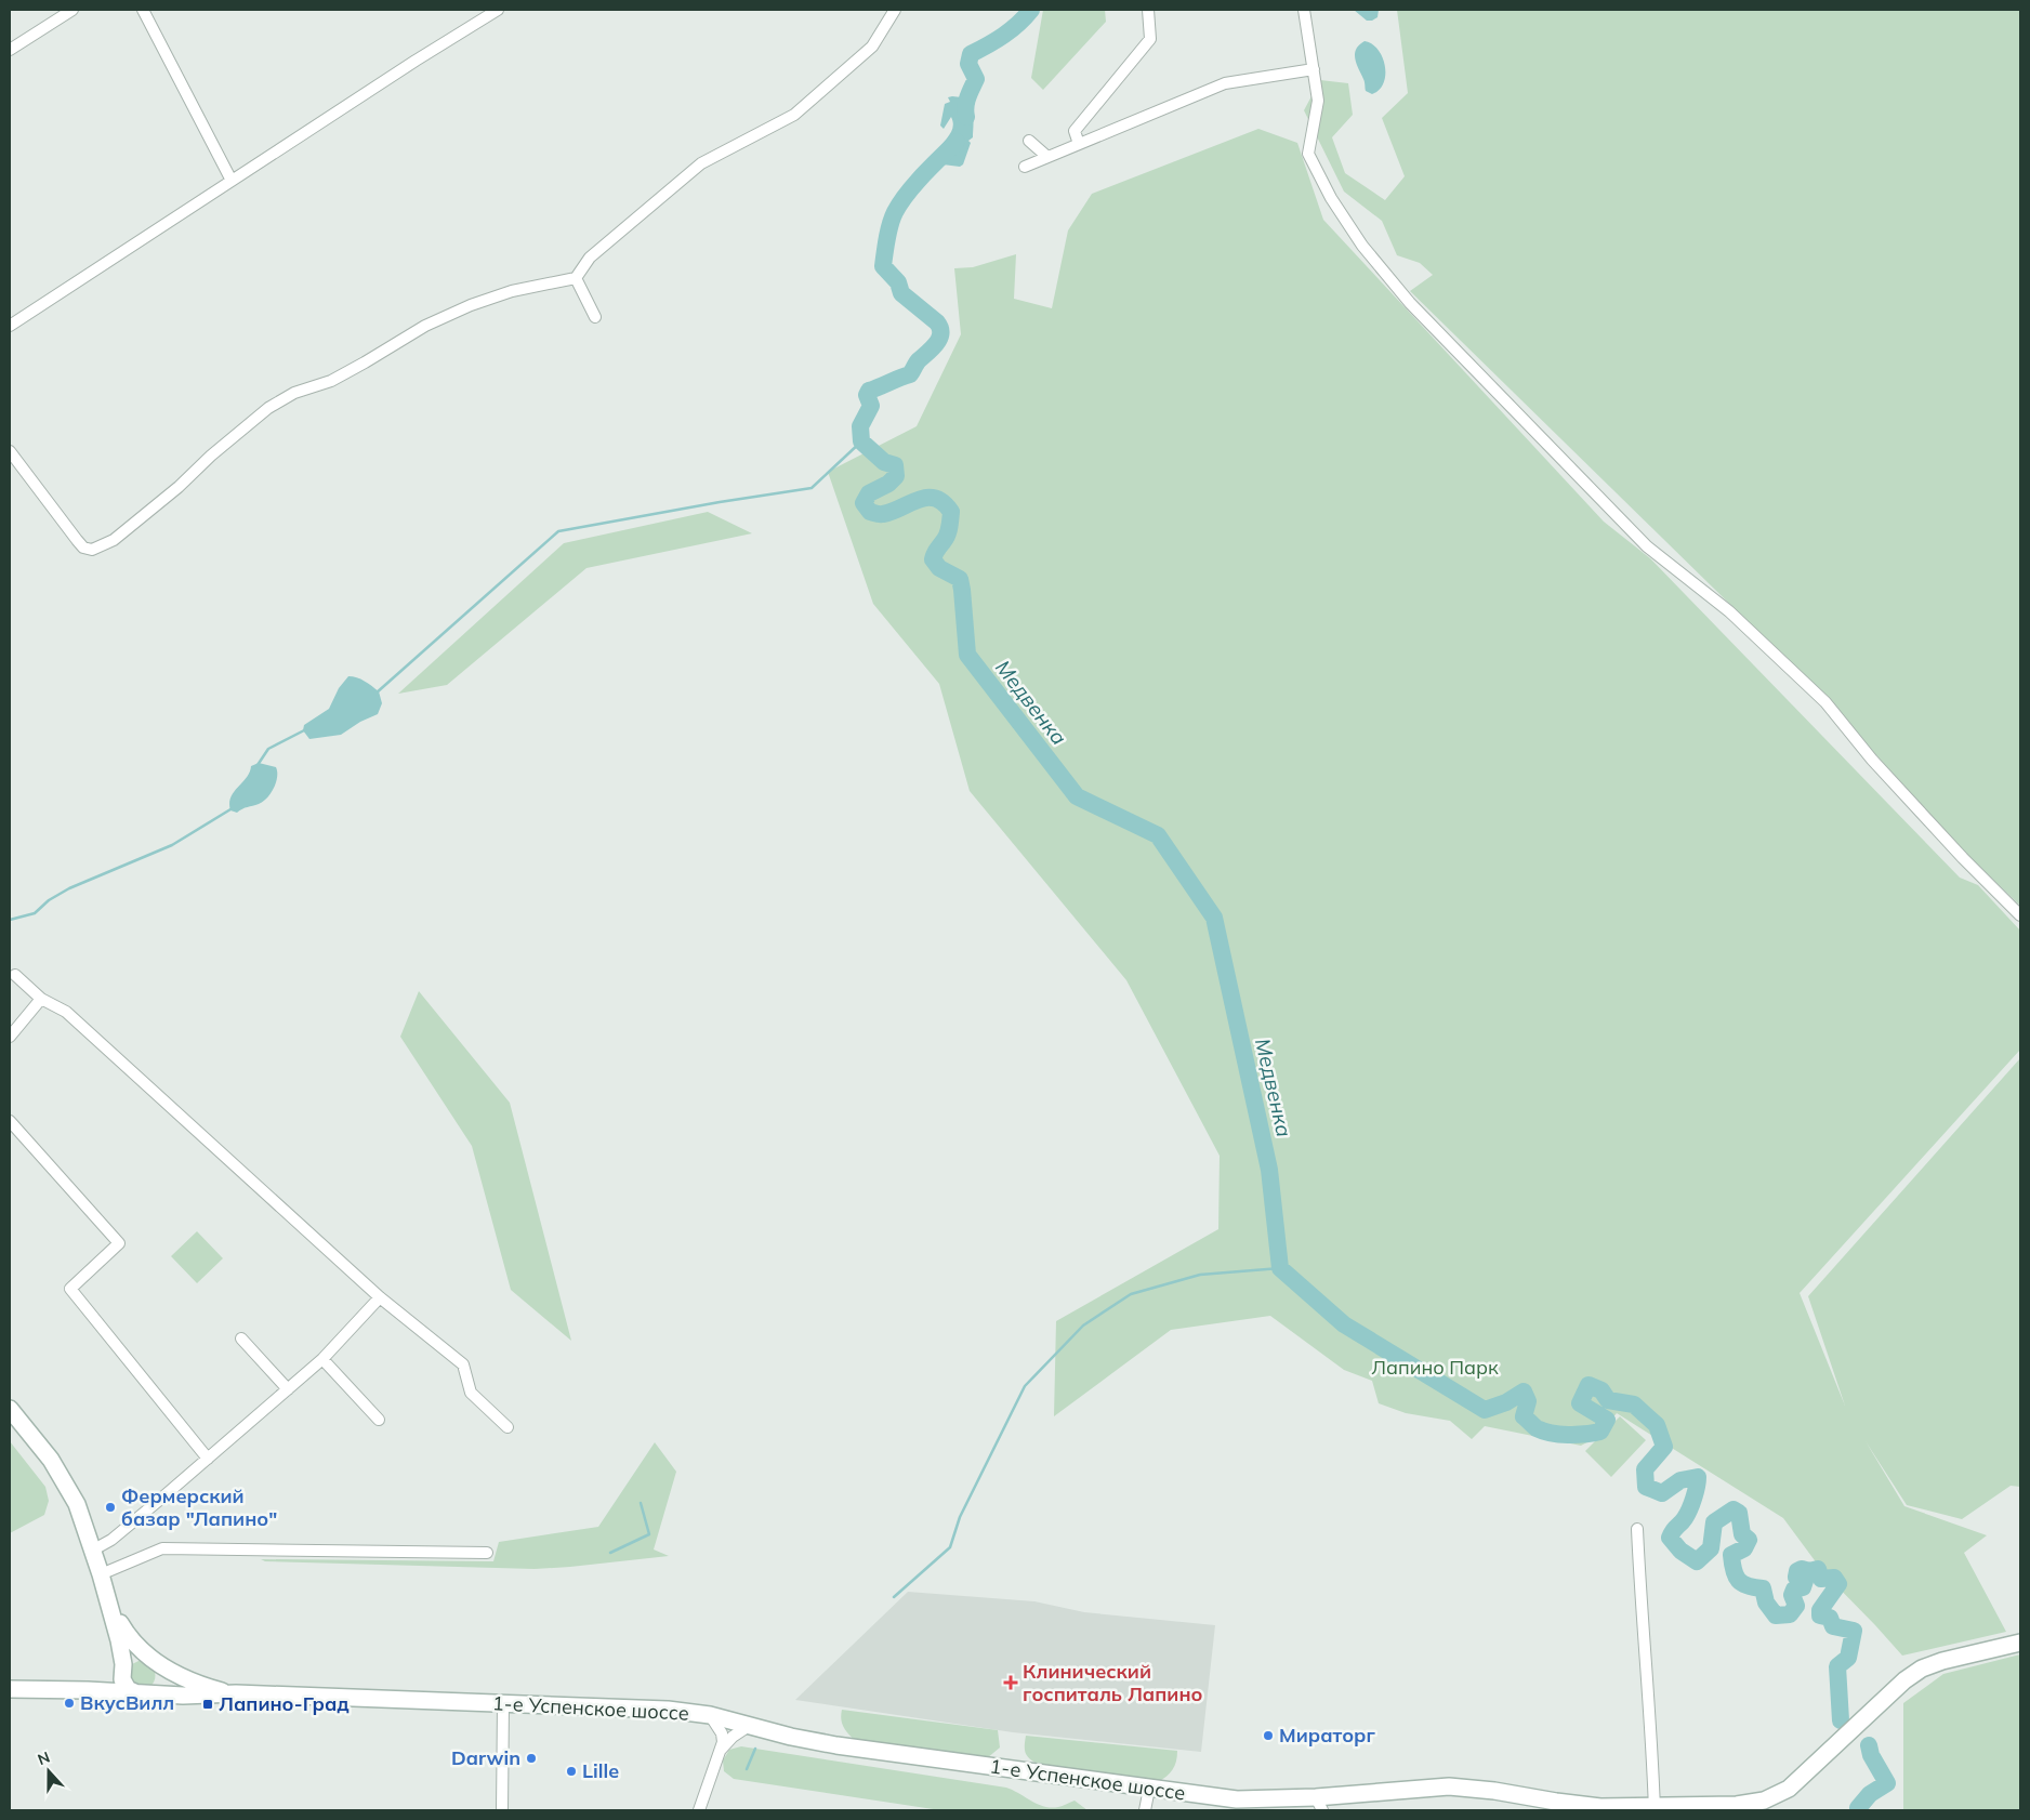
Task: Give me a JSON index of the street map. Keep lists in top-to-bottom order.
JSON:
{
  "streets": {
    "main road": ["1-е Успенское шоссе"]
  },
  "water": ["Медвенка"],
  "parks": ["Лапино Парк"],
  "places": {
    "other": [
      "Фермерский базар \"Лапино\"",
      "ВкусВилл",
      "Мираторг",
      "Darwin",
      "Lille"
    ],
    "health": ["Клинический госпиталь Лапино"],
    "transit": ["Лапино-Град"]
  },
  "north": "top"
}
